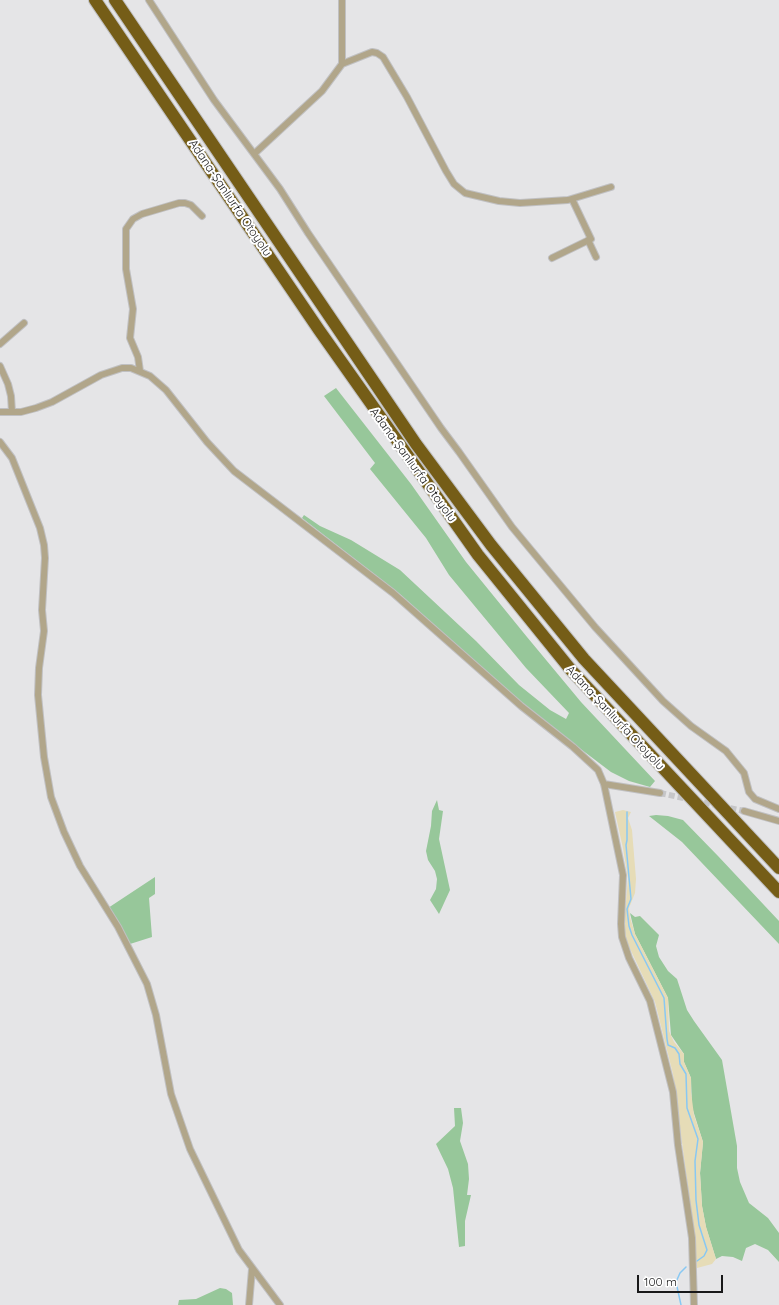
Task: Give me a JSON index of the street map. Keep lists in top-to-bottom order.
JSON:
{
  "streets": {
    "highway": ["Adana-Şanlıurfa Otoyolu"]
  },
  "scale_bar": "100 m"
}
